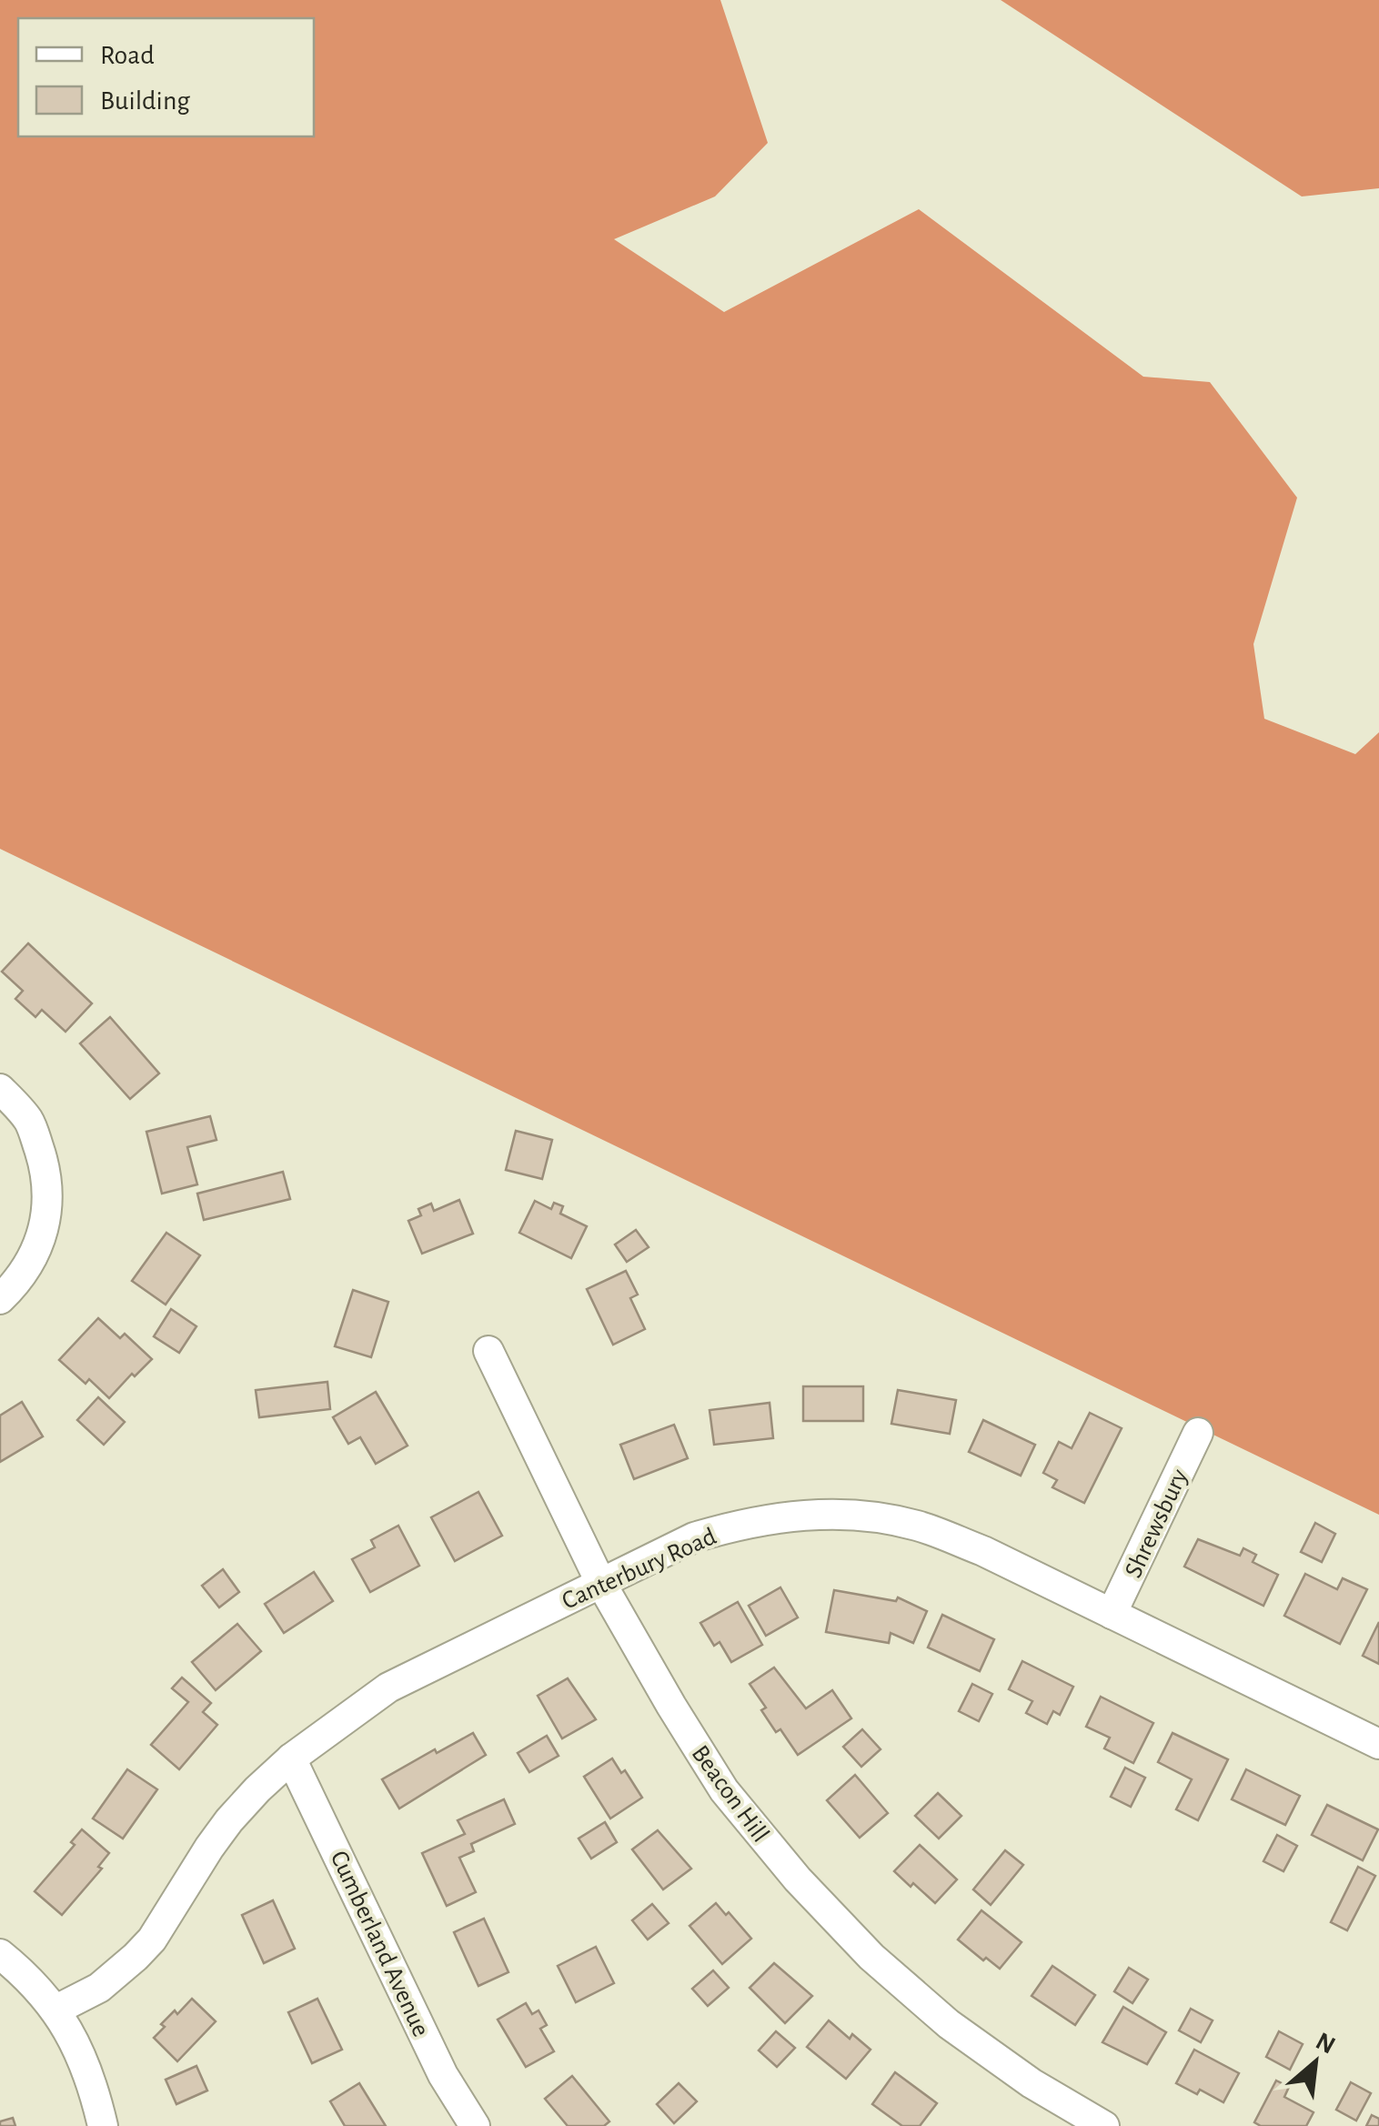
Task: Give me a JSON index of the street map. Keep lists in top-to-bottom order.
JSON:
{
  "streets": {
    "street": [
      "Shrewsbury",
      "Canterbury Road",
      "Beacon Hill",
      "Cumberland Avenue"
    ]
  },
  "crossings": [
    ["Shrewsbury", "Canterbury Road"],
    ["Canterbury Road", "Beacon Hill"],
    ["Canterbury Road", "Cumberland Avenue"]
  ],
  "legend": ["Road", "Building"],
  "north": "top right"
}
